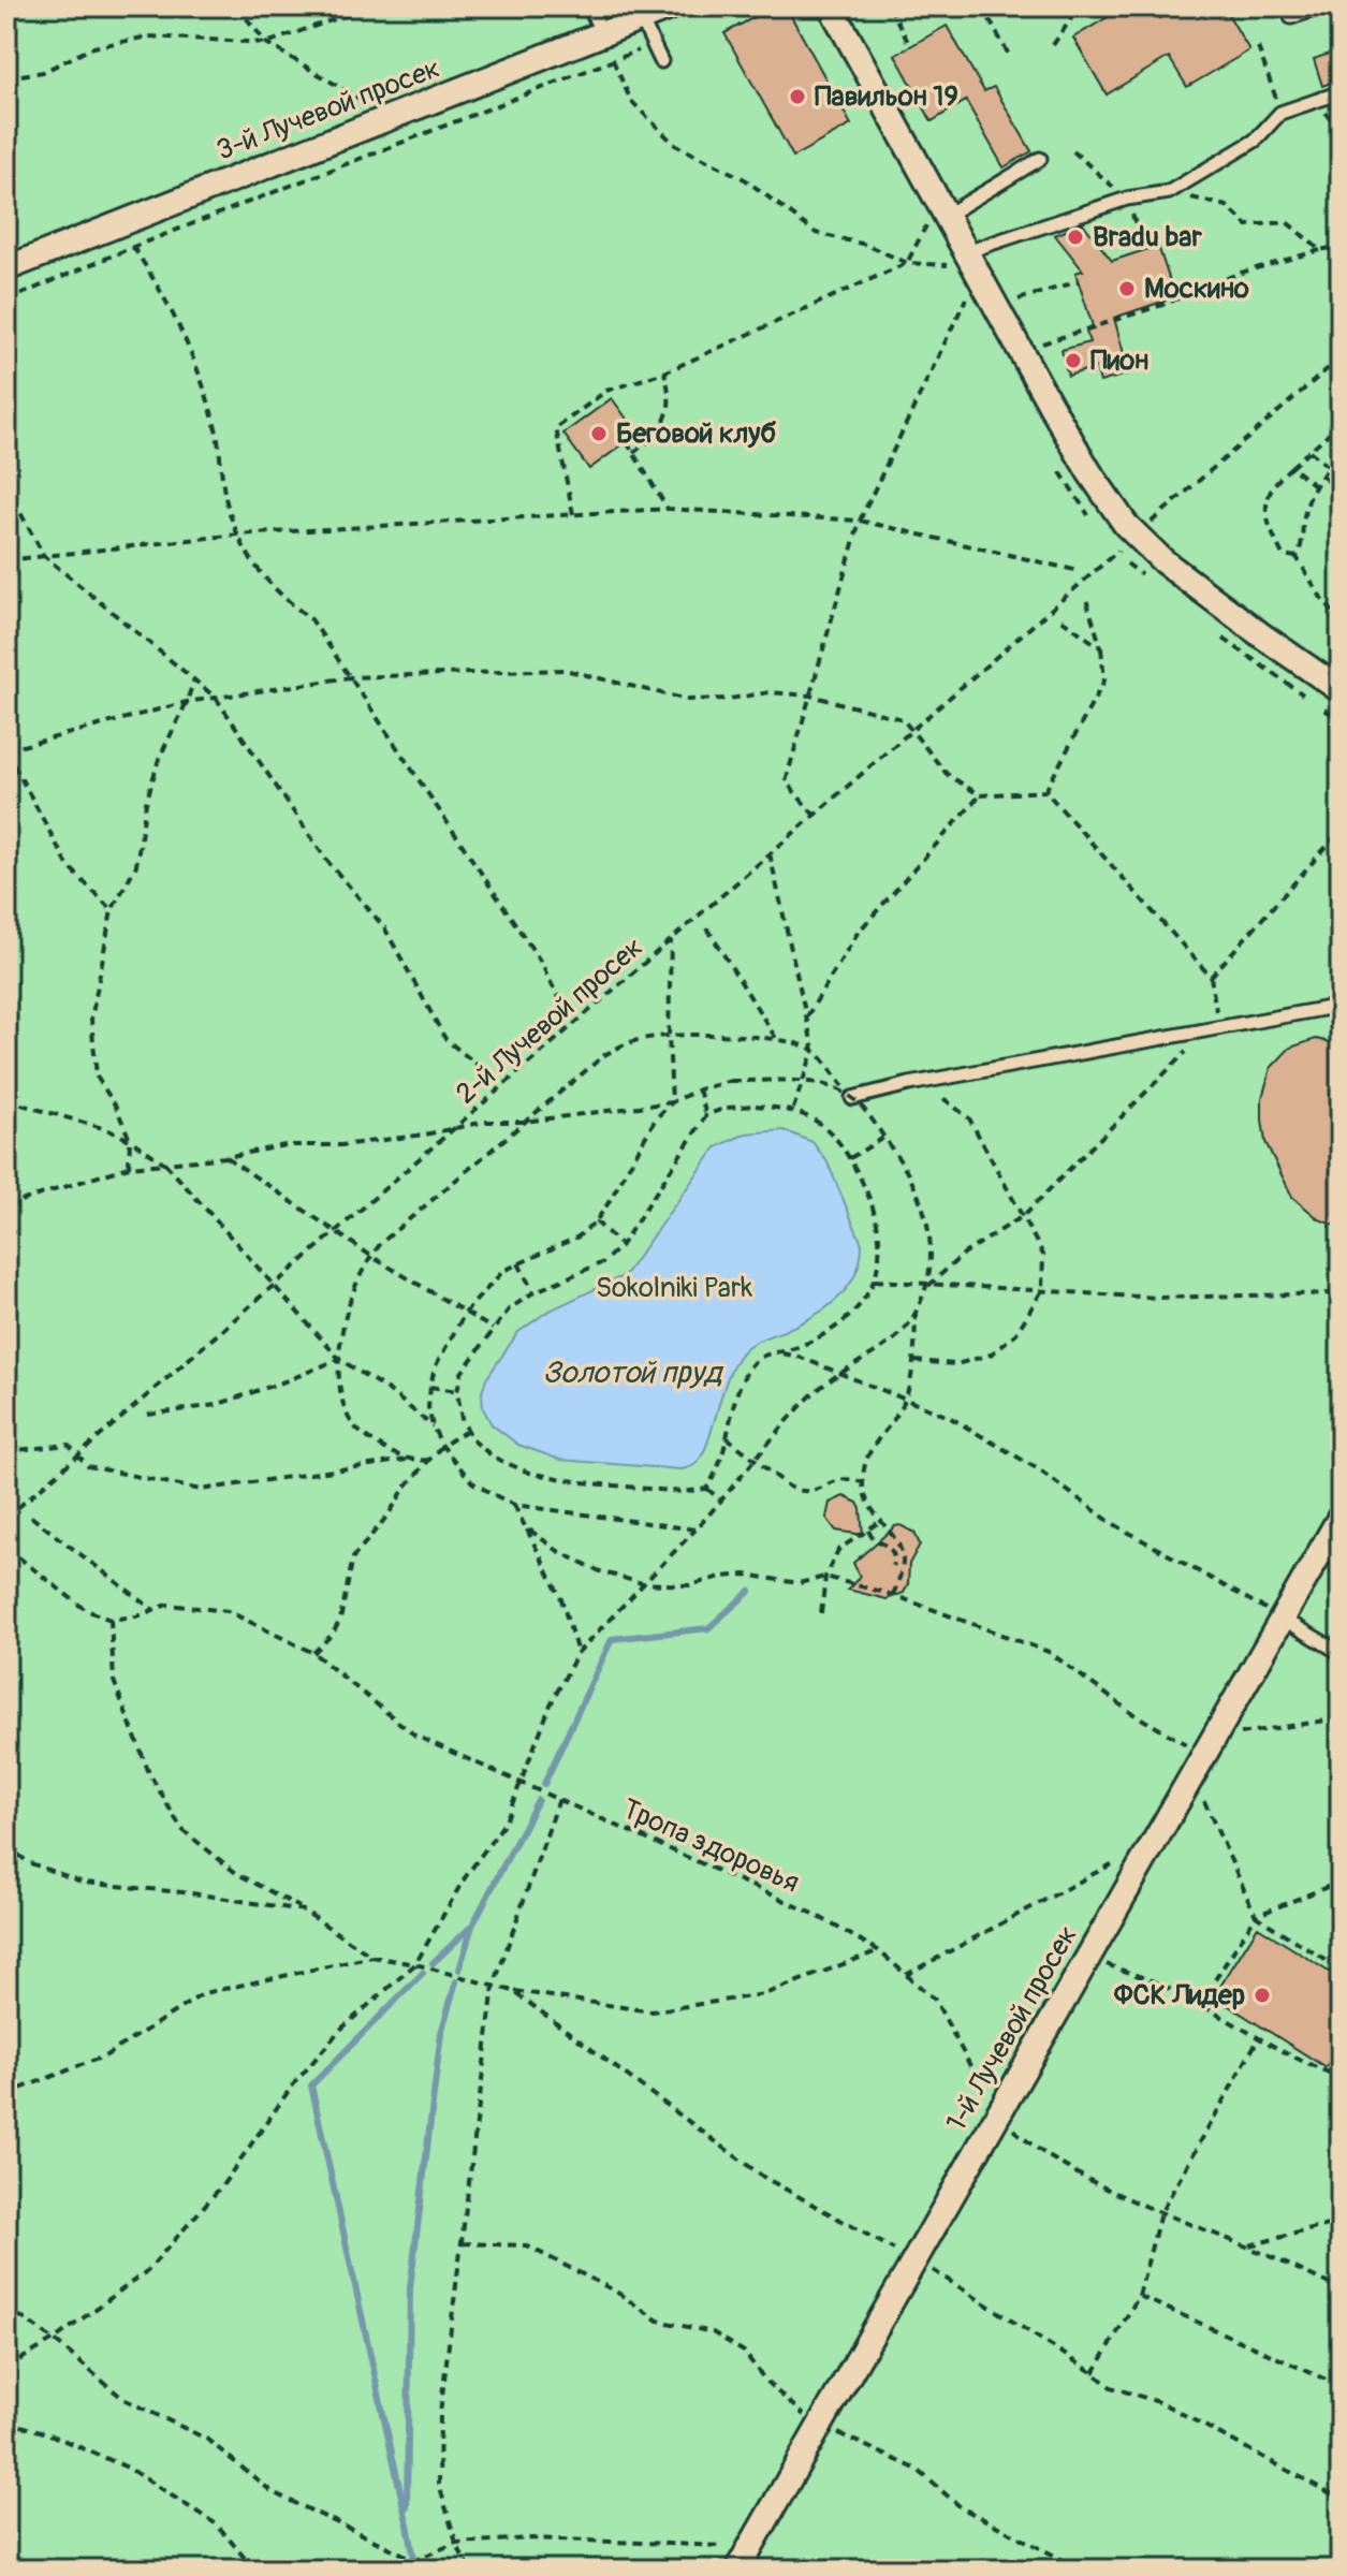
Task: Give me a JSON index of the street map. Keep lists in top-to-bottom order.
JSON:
{
  "streets": {
    "street": ["3-й Лучевой просек", "1-й Лучевой просек"],
    "path": ["2-й Лучевой просек", "Тропа здоровья"]
  },
  "crossings": [
    ["Тропа здоровья", "1-й Лучевой просек"]
  ],
  "water": ["Золотой пруд"],
  "parks": ["Sokolniki Park"],
  "places": [
    "Павильон 19",
    "Bradu bar",
    "Москино",
    "Пион",
    "Беговой клуб",
    "ФСК Лидер"
  ]
}
